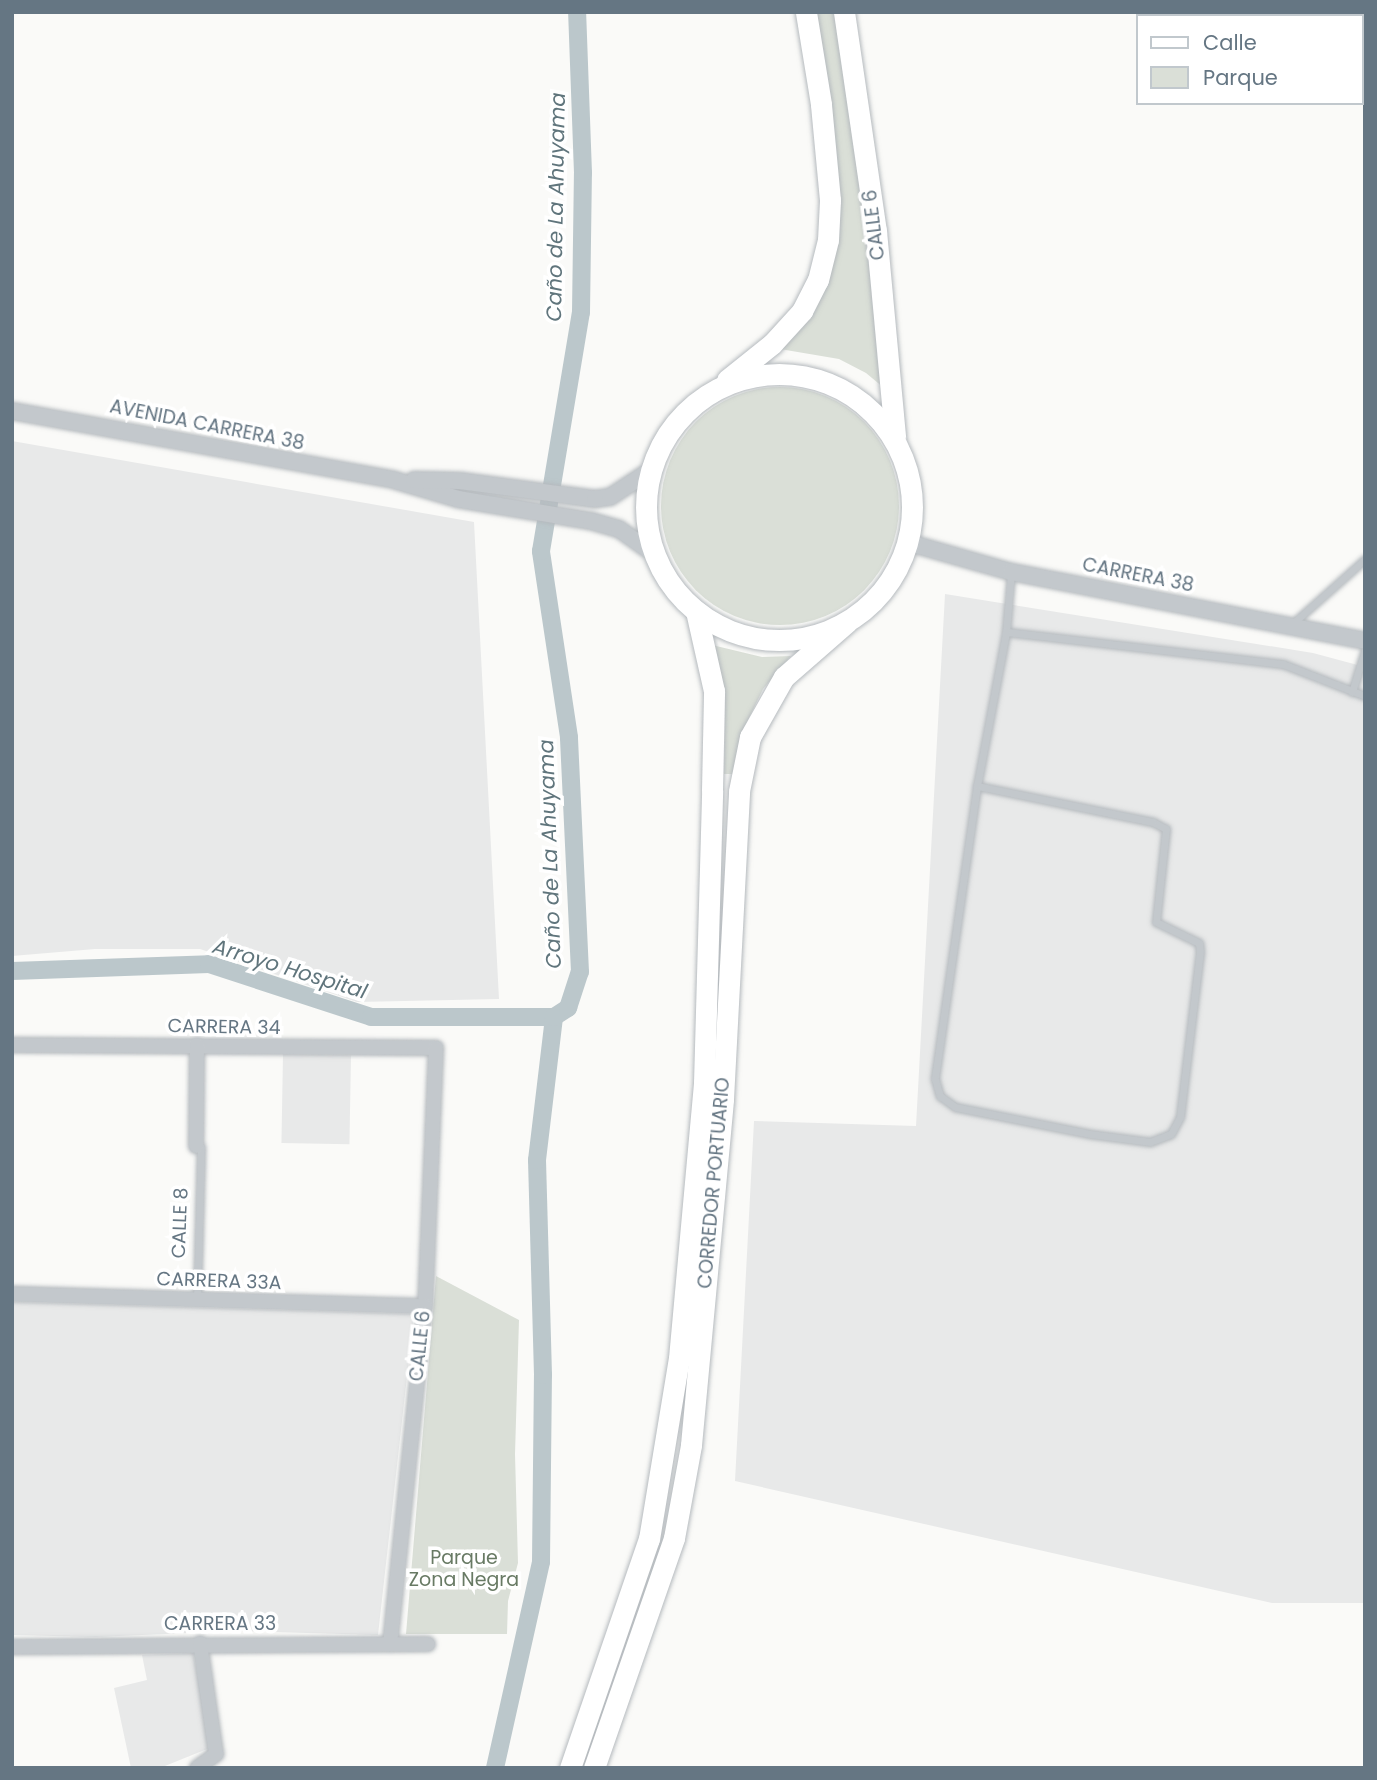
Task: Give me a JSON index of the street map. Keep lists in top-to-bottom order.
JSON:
{
  "streets": {
    "main road": ["CALLE 6", "CORREDOR PORTUARIO"],
    "street": [
      "AVENIDA CARRERA 38",
      "CARRERA 38",
      "CARRERA 34",
      "CALLE 8",
      "CARRERA 33A",
      "CARRERA 33"
    ]
  },
  "crossings": [
    ["CALLE 6", "AVENIDA CARRERA 38"],
    ["CALLE 6", "CARRERA 34"],
    ["CALLE 6", "CORREDOR PORTUARIO"],
    ["CALLE 6", "CARRERA 33A"],
    ["CALLE 6", "CARRERA 33"],
    ["CARRERA 38", "CORREDOR PORTUARIO"],
    ["CARRERA 34", "CALLE 8"],
    ["CALLE 8", "CARRERA 33A"]
  ],
  "water": ["Caño de La Ahuyama", "Arroyo Hospital"],
  "parks": ["Parque Zona Negra"],
  "legend": ["Calle", "Parque"]
}
